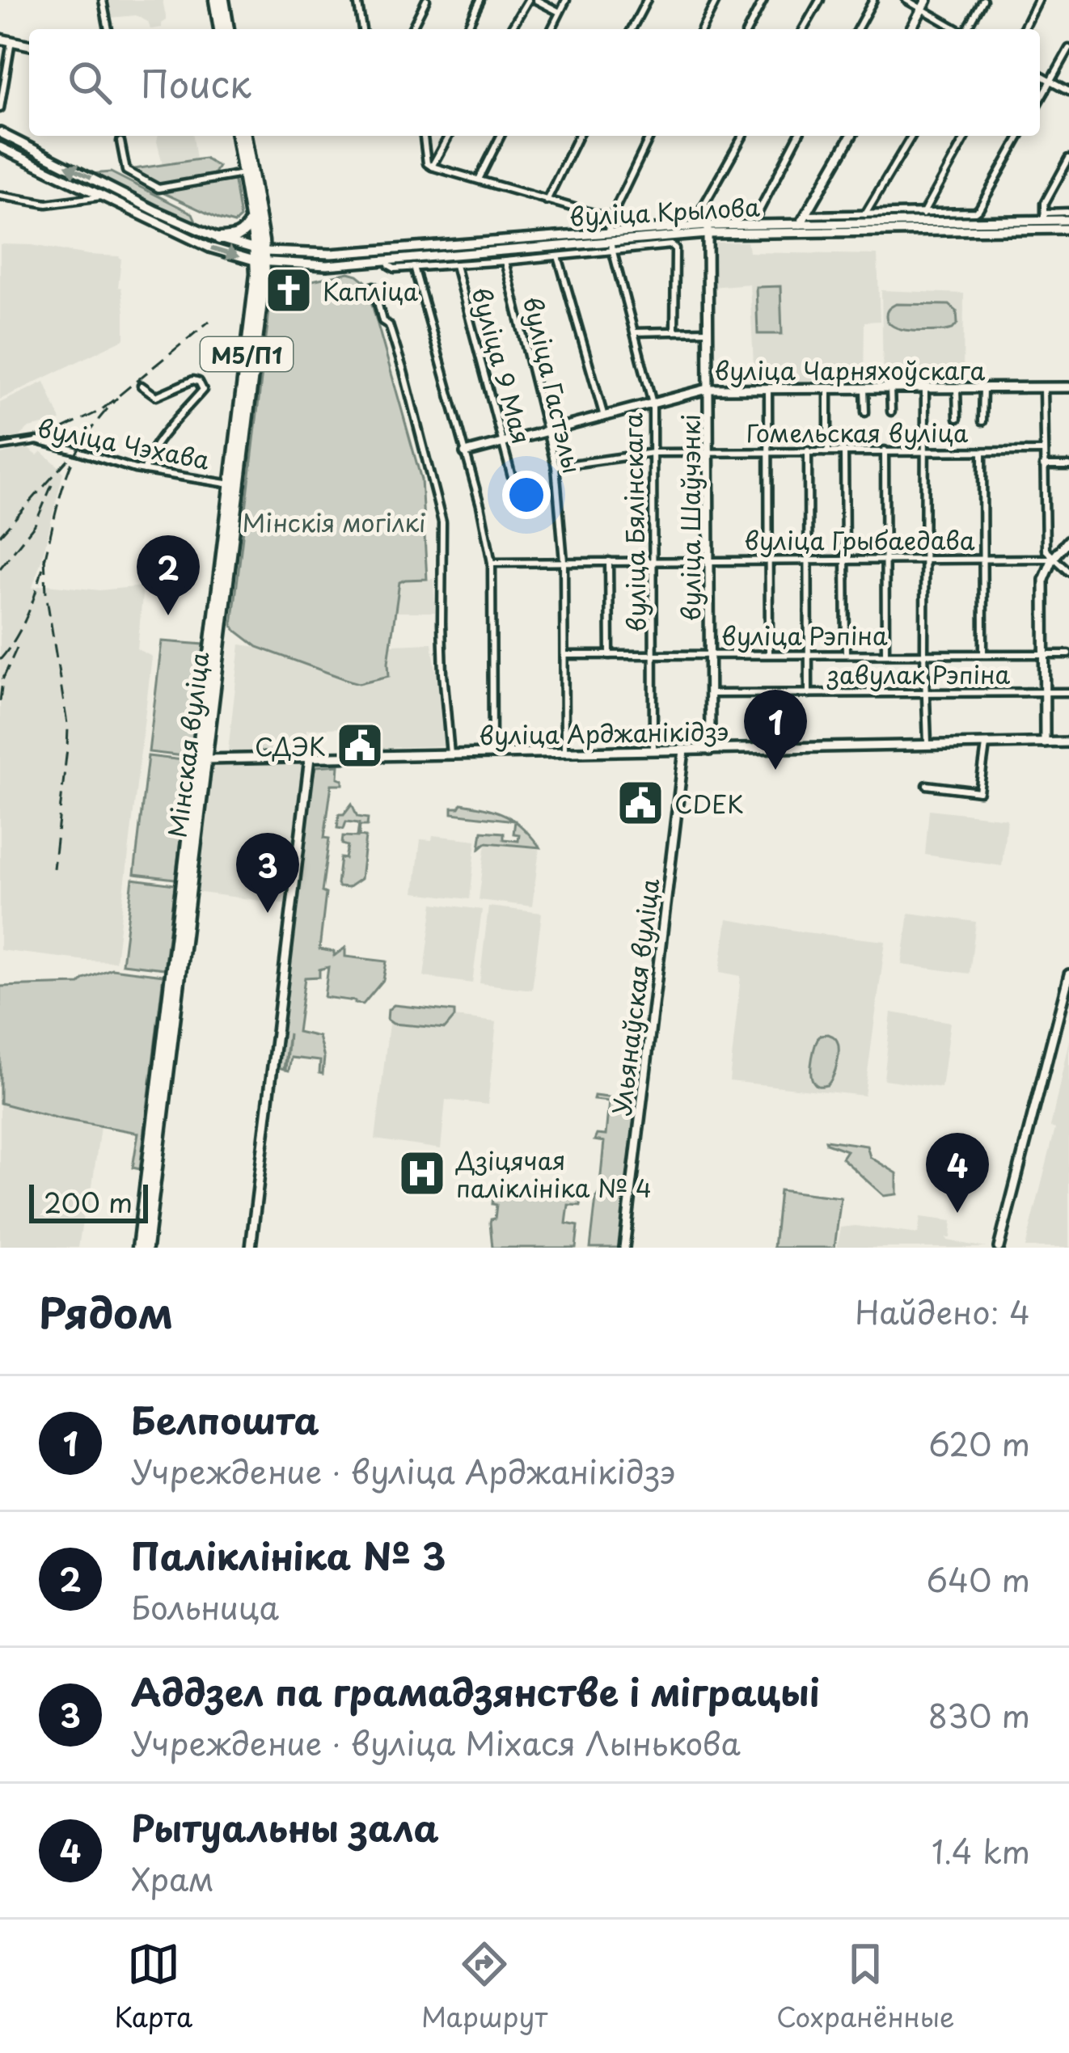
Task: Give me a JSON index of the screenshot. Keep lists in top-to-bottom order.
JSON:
{
  "streets": {
    "main road": [
      "вуліца Крылова",
      "М5/П1",
      "вуліца Чарняхоўскага",
      "вуліца Шаўчэнкі",
      "вуліца Арджанікідзэ",
      "Мінская вуліца",
      "Ульянаўская вуліца"
    ],
    "street": [
      "вуліца 9 Мая",
      "вуліца Гастэлы",
      "Гомельская вуліца",
      "вуліца Чэхава",
      "вуліца Бялінскага",
      "вуліца Грыбаедава",
      "вуліца Рэпіна",
      "завулак Рэпіна"
    ]
  },
  "crossings": [
    ["вуліца Крылова", "вуліца Шаўчэнкі"],
    ["вуліца Крылова", "вуліца Бялінскага"],
    ["вуліца Крылова", "Мінская вуліца"],
    ["вуліца 9 Мая", "вуліца Чарняхоўскага"],
    ["вуліца Чарняхоўскага", "вуліца Гастэлы"],
    ["вуліца Чарняхоўскага", "вуліца Шаўчэнкі"],
    ["вуліца Чарняхоўскага", "вуліца Бялінскага"],
    ["вуліца Гастэлы", "Гомельская вуліца"],
    ["вуліца Гастэлы", "вуліца Грыбаедава"],
    ["вуліца Гастэлы", "вуліца Рэпіна"],
    ["вуліца Гастэлы", "вуліца Арджанікідзэ"],
    ["Гомельская вуліца", "вуліца Шаўчэнкі"],
    ["Гомельская вуліца", "вуліца Бялінскага"],
    ["вуліца Чэхава", "Мінская вуліца"],
    ["вуліца Шаўчэнкі", "вуліца Грыбаедава"],
    ["вуліца Шаўчэнкі", "вуліца Рэпіна"],
    ["вуліца Шаўчэнкі", "завулак Рэпіна"],
    ["вуліца Шаўчэнкі", "вуліца Арджанікідзэ"],
    ["вуліца Бялінскага", "вуліца Грыбаедава"],
    ["вуліца Бялінскага", "вуліца Рэпіна"],
    ["вуліца Бялінскага", "вуліца Арджанікідзэ"],
    ["вуліца Арджанікідзэ", "Мінская вуліца"],
    ["вуліца Арджанікідзэ", "Ульянаўская вуліца"]
  ],
  "parks": ["Мінскія могілкі"],
  "places": {
    "church": ["Капліца"],
    "public building": ["СДЭК", "CDEK"],
    "hospital": ["Дзіцячая паліклініка № 4"]
  },
  "scale_bar": "200 m",
  "page": {
    "search": "Поиск",
    "pins": [
      "2",
      "1",
      "3",
      "4"
    ],
    "scale": "200 m",
    "heading": ["Рядом", "Найдено: 4"],
    "list": [
      {
        "mark": "1",
        "name": "Белпошта",
        "note": "Учреждение · вуліца Арджанікідзэ",
        "value": "620 m"
      },
      {
        "mark": "2",
        "name": "Паліклініка № 3",
        "note": "Больница",
        "value": "640 m"
      },
      {
        "mark": "3",
        "name": "Аддзел па грамадзянстве і міграцыі",
        "note": "Учреждение · вуліца Міхася Лынькова",
        "value": "830 m"
      },
      {
        "mark": "4",
        "name": "Рытуальны зала",
        "note": "Храм",
        "value": "1.4 km"
      }
    ],
    "nav": ["Карта", "Маршрут", "Сохранённые"]
  }
}
